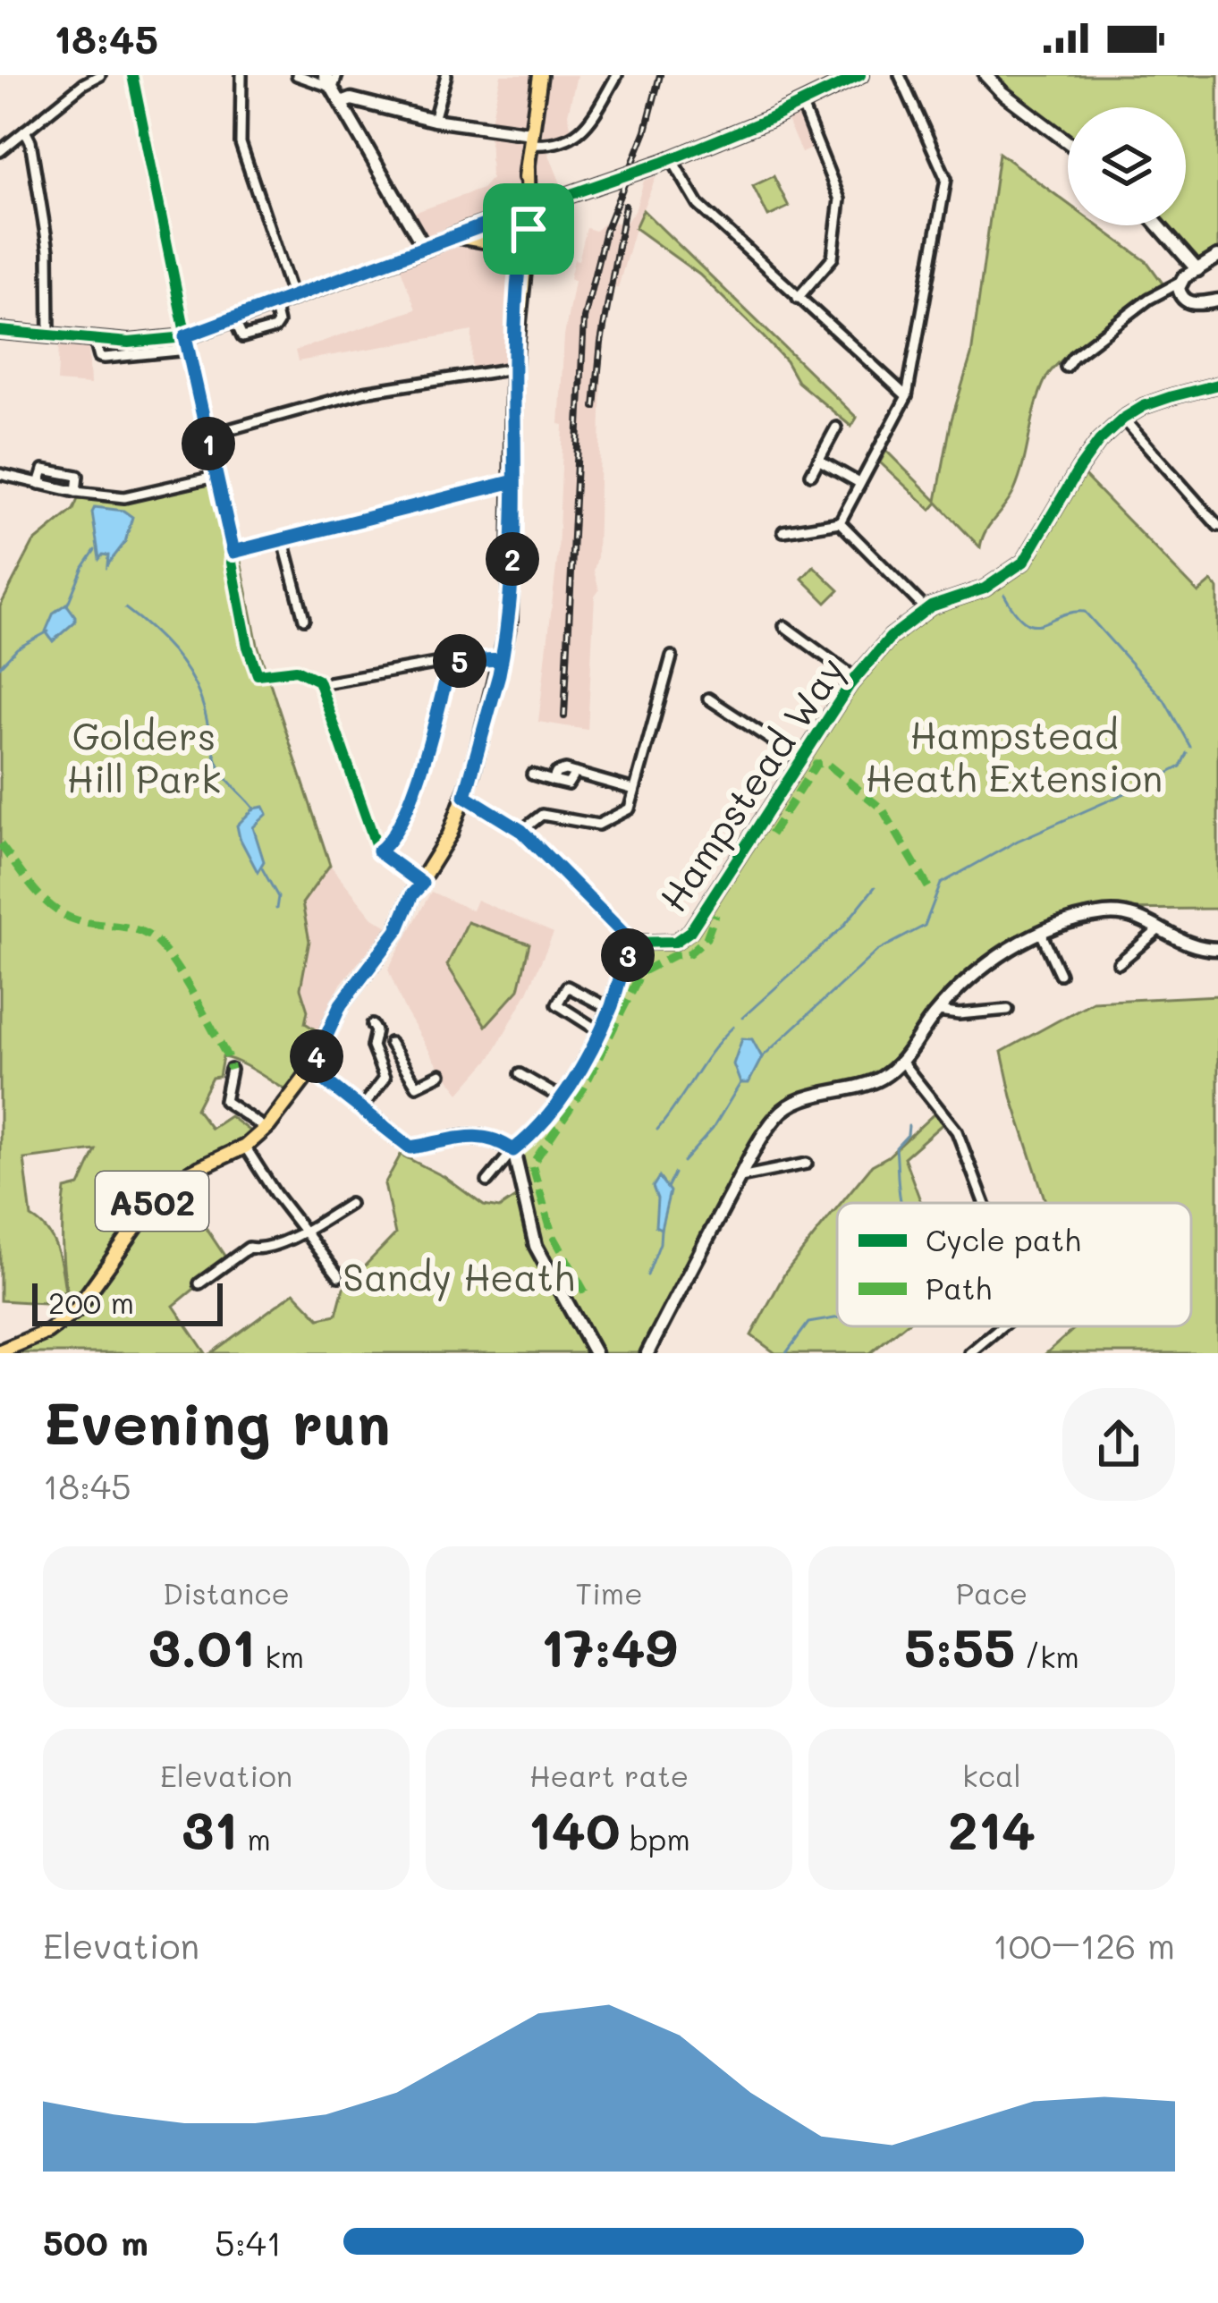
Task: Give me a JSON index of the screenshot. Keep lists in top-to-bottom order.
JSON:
{
  "streets": {
    "main road": ["A502"],
    "street": ["Hampstead Way"]
  },
  "parks": ["Hampstead Heath Extension", "Golders Hill Park", "Sandy Heath"],
  "legend": ["Cycle path", "Path"],
  "scale_bar": "200 m",
  "page": {
    "status": "18:45",
    "pins": [
      "1",
      "2",
      "5",
      "3",
      "4"
    ],
    "scale": "200 m",
    "heading": ["Evening run", "18:45"],
    "stats": [
      ["Distance", "3.01 km"],
      ["Time", "17:49"],
      ["Pace", "5:55 /km"],
      ["Elevation", "31 m"],
      ["Heart rate", "140 bpm"],
      ["kcal", "214"]
    ],
    "chart": ["Elevation", "100–126 m"],
    "list": [
      {
        "name": "500 m",
        "note": "5:41"
      }
    ]
  }
}
